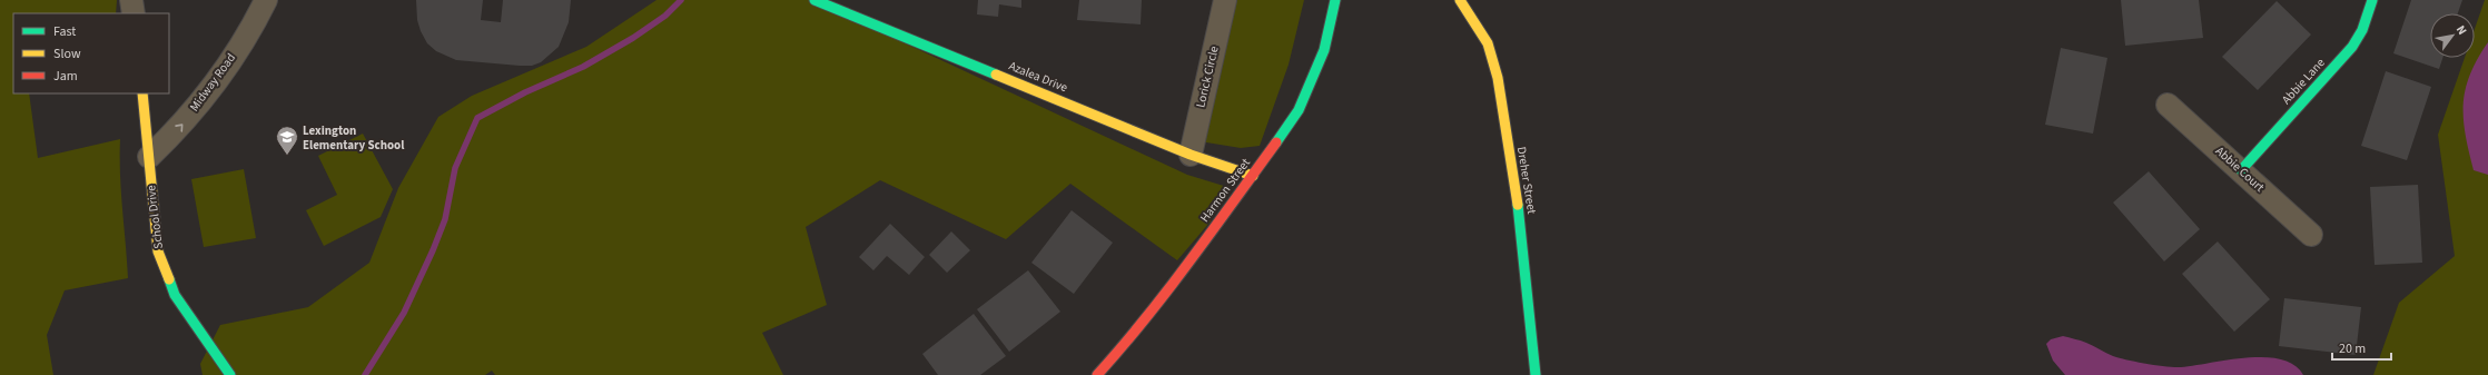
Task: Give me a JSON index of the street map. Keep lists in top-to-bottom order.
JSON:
{
  "streets": {
    "street": [
      "Azalea Drive",
      "Lorick Circle",
      "Abbie Lane",
      "Midway Road",
      "Abbie Court",
      "Dreher Street",
      "Harmon Street",
      "School Drive"
    ]
  },
  "crossings": [
    ["Azalea Drive", "Lorick Circle"],
    ["Azalea Drive", "Harmon Street"],
    ["Abbie Lane", "Abbie Court"],
    ["Midway Road", "School Drive"]
  ],
  "one_way": ["Midway Road"],
  "places": {
    "school or university": ["Lexington Elementary School"]
  },
  "legend": ["Fast", "Slow", "Jam"],
  "scale_bar": "20 m",
  "north": "top right"
}
